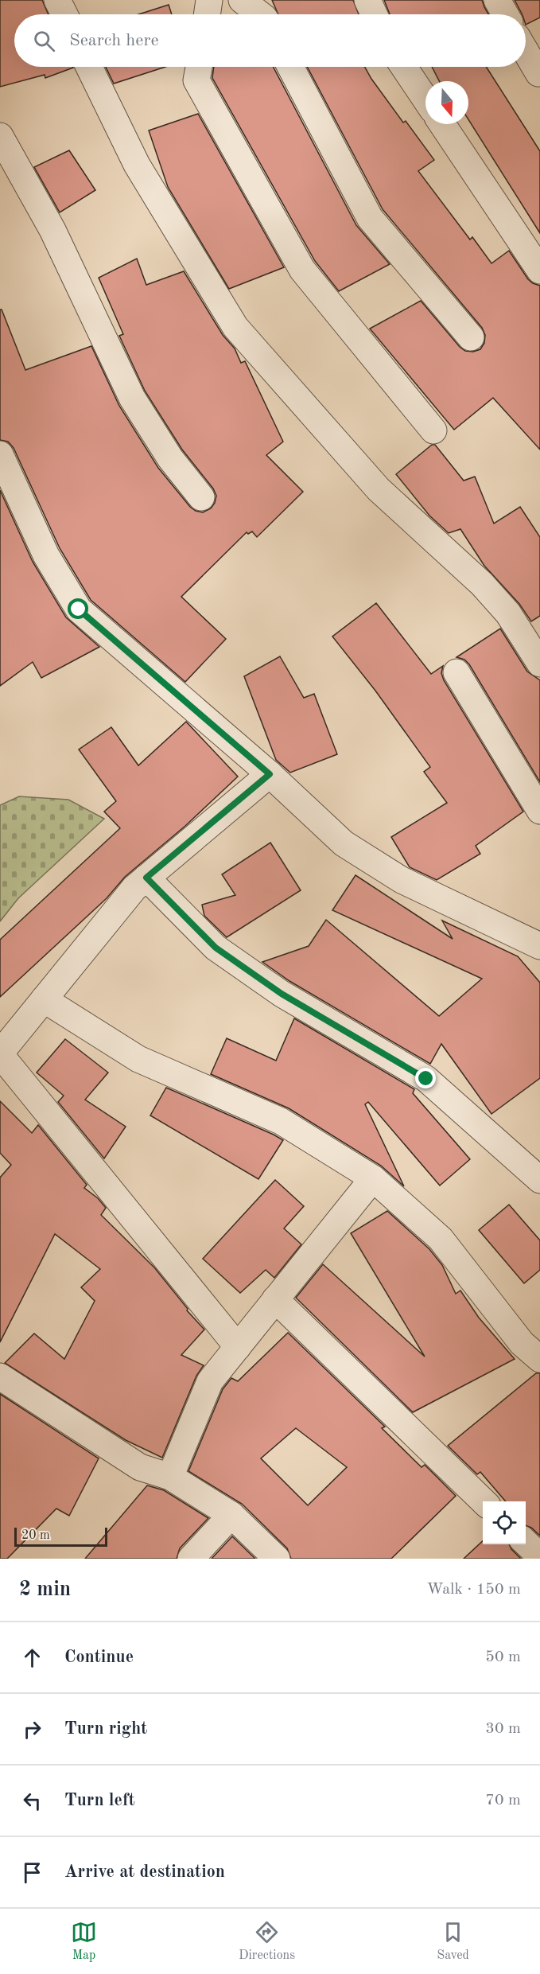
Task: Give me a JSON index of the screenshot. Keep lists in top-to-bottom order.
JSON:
{
  "scale_bar": "20 m",
  "north": "bottom",
  "page": {
    "search": "Search here",
    "scale": "20 m",
    "heading": ["2 min", "Walk · 150 m"],
    "list": [
      ["Continue", "50 m"],
      ["Turn right", "30 m"],
      ["Turn left", "70 m"],
      "Arrive at destination"
    ],
    "nav": ["Map", "Directions", "Saved"]
  }
}
